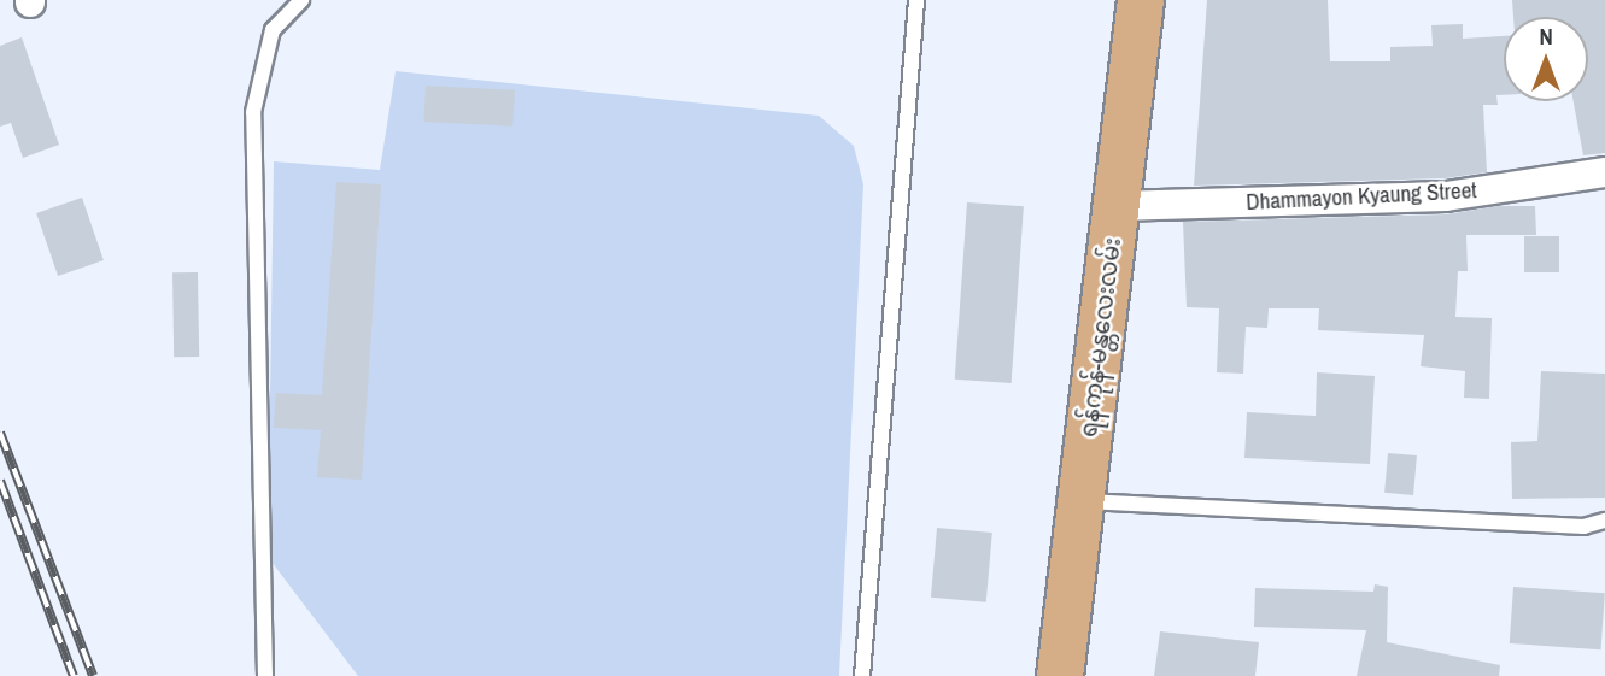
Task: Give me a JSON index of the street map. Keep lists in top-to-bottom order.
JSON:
{
  "streets": {
    "main road": ["ရန်ကုန်-မန္တလေးလမ်း"],
    "street": ["Dhammayon Kyaung Street"]
  },
  "crossings": [
    ["Dhammayon Kyaung Street", "ရန်ကုန်-မန္တလေးလမ်း"]
  ],
  "north": "top"
}
